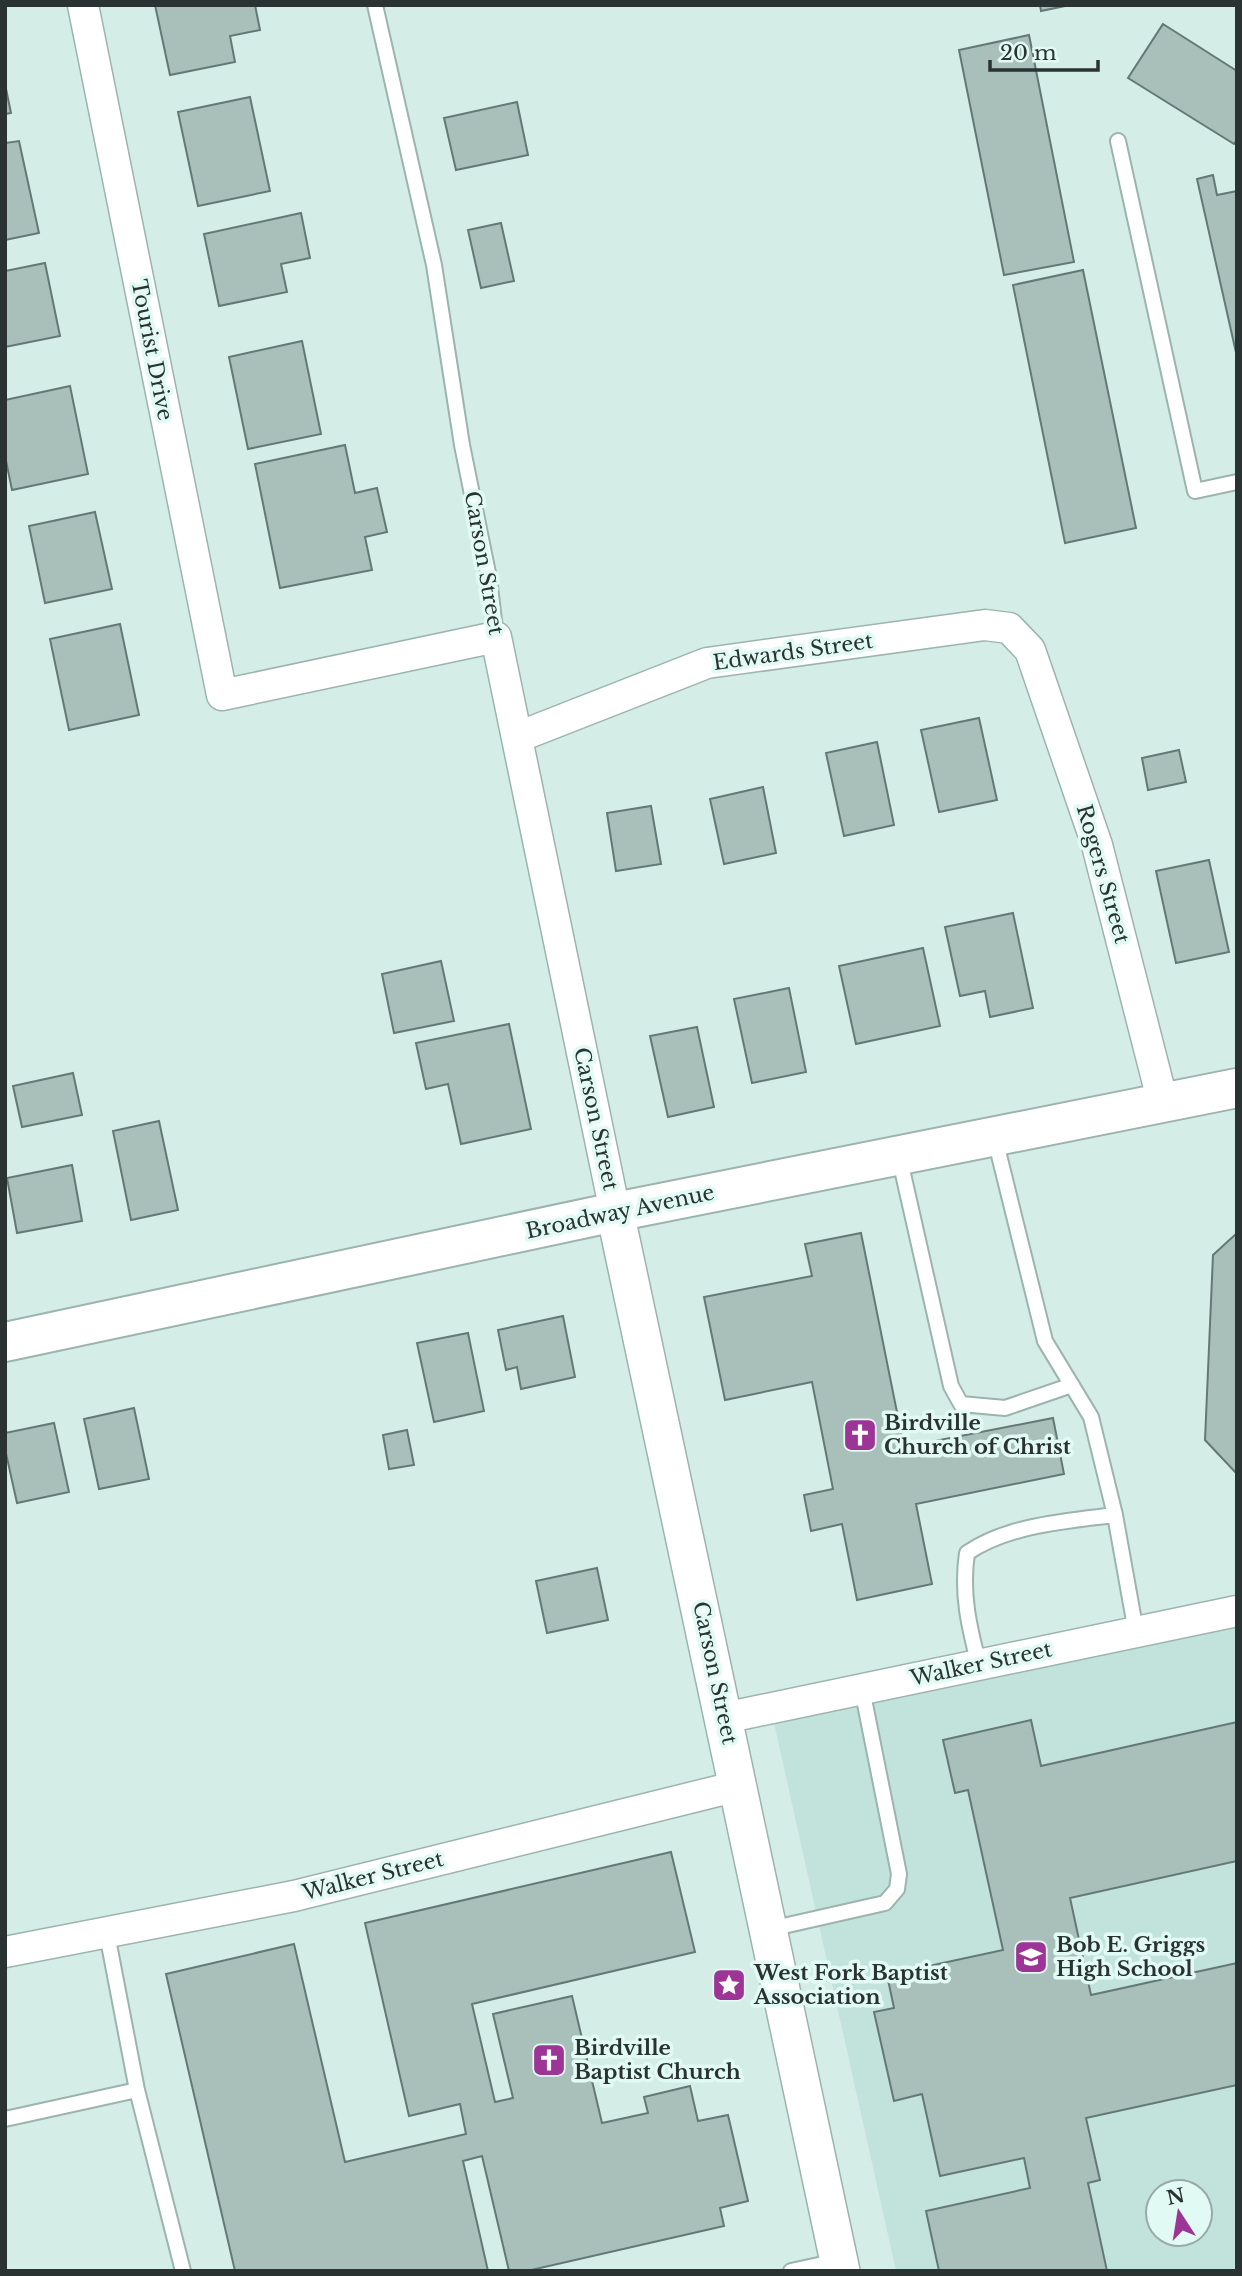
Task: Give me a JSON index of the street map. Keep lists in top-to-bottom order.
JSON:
{
  "streets": {
    "main road": ["Broadway Avenue"],
    "street": [
      "Tourist Drive",
      "Carson Street",
      "Edwards Street",
      "Rogers Street",
      "Walker Street"
    ]
  },
  "crossings": [
    ["Tourist Drive", "Carson Street"],
    ["Carson Street", "Edwards Street"],
    ["Carson Street", "Broadway Avenue"],
    ["Carson Street", "Walker Street"],
    ["Edwards Street", "Rogers Street"],
    ["Rogers Street", "Broadway Avenue"]
  ],
  "places": {
    "church": ["Birdville Church of Christ", "Birdville Baptist Church"],
    "school or university": ["Bob E. Griggs High School"],
    "place": ["West Fork Baptist Association"]
  },
  "scale_bar": "20 m",
  "north": "top"
}
